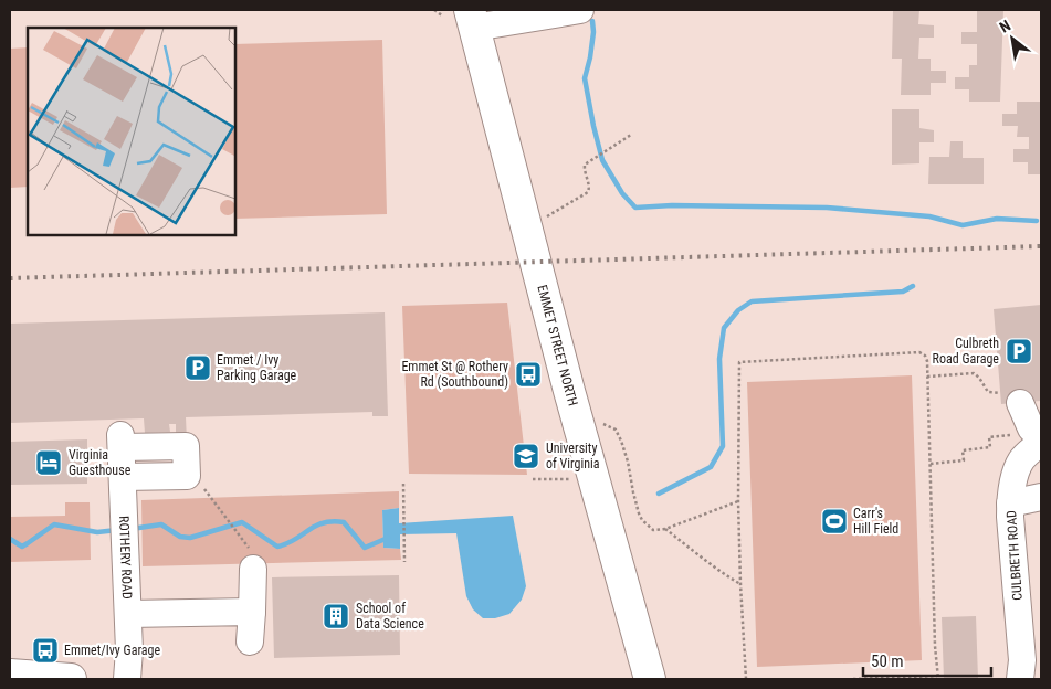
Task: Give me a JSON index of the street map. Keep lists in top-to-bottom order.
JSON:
{
  "streets": {
    "main road": ["EMMET STREET NORTH"],
    "street": ["CULBRETH ROAD", "ROTHERY ROAD"]
  },
  "places": {
    "parking": ["Culbreth Road Garage", "Emmet / Ivy Parking Garage"],
    "bus stop": ["Emmet St @ Rothery Rd (Southbound)", "Emmet/Ivy Garage"],
    "school or university": ["University of Virginia"],
    "hotel": ["Virginia Guesthouse"],
    "sports": ["Carr's Hill Field"],
    "building": ["School of Data Science"]
  },
  "scale_bar": "50 m",
  "north": "top left"
}
